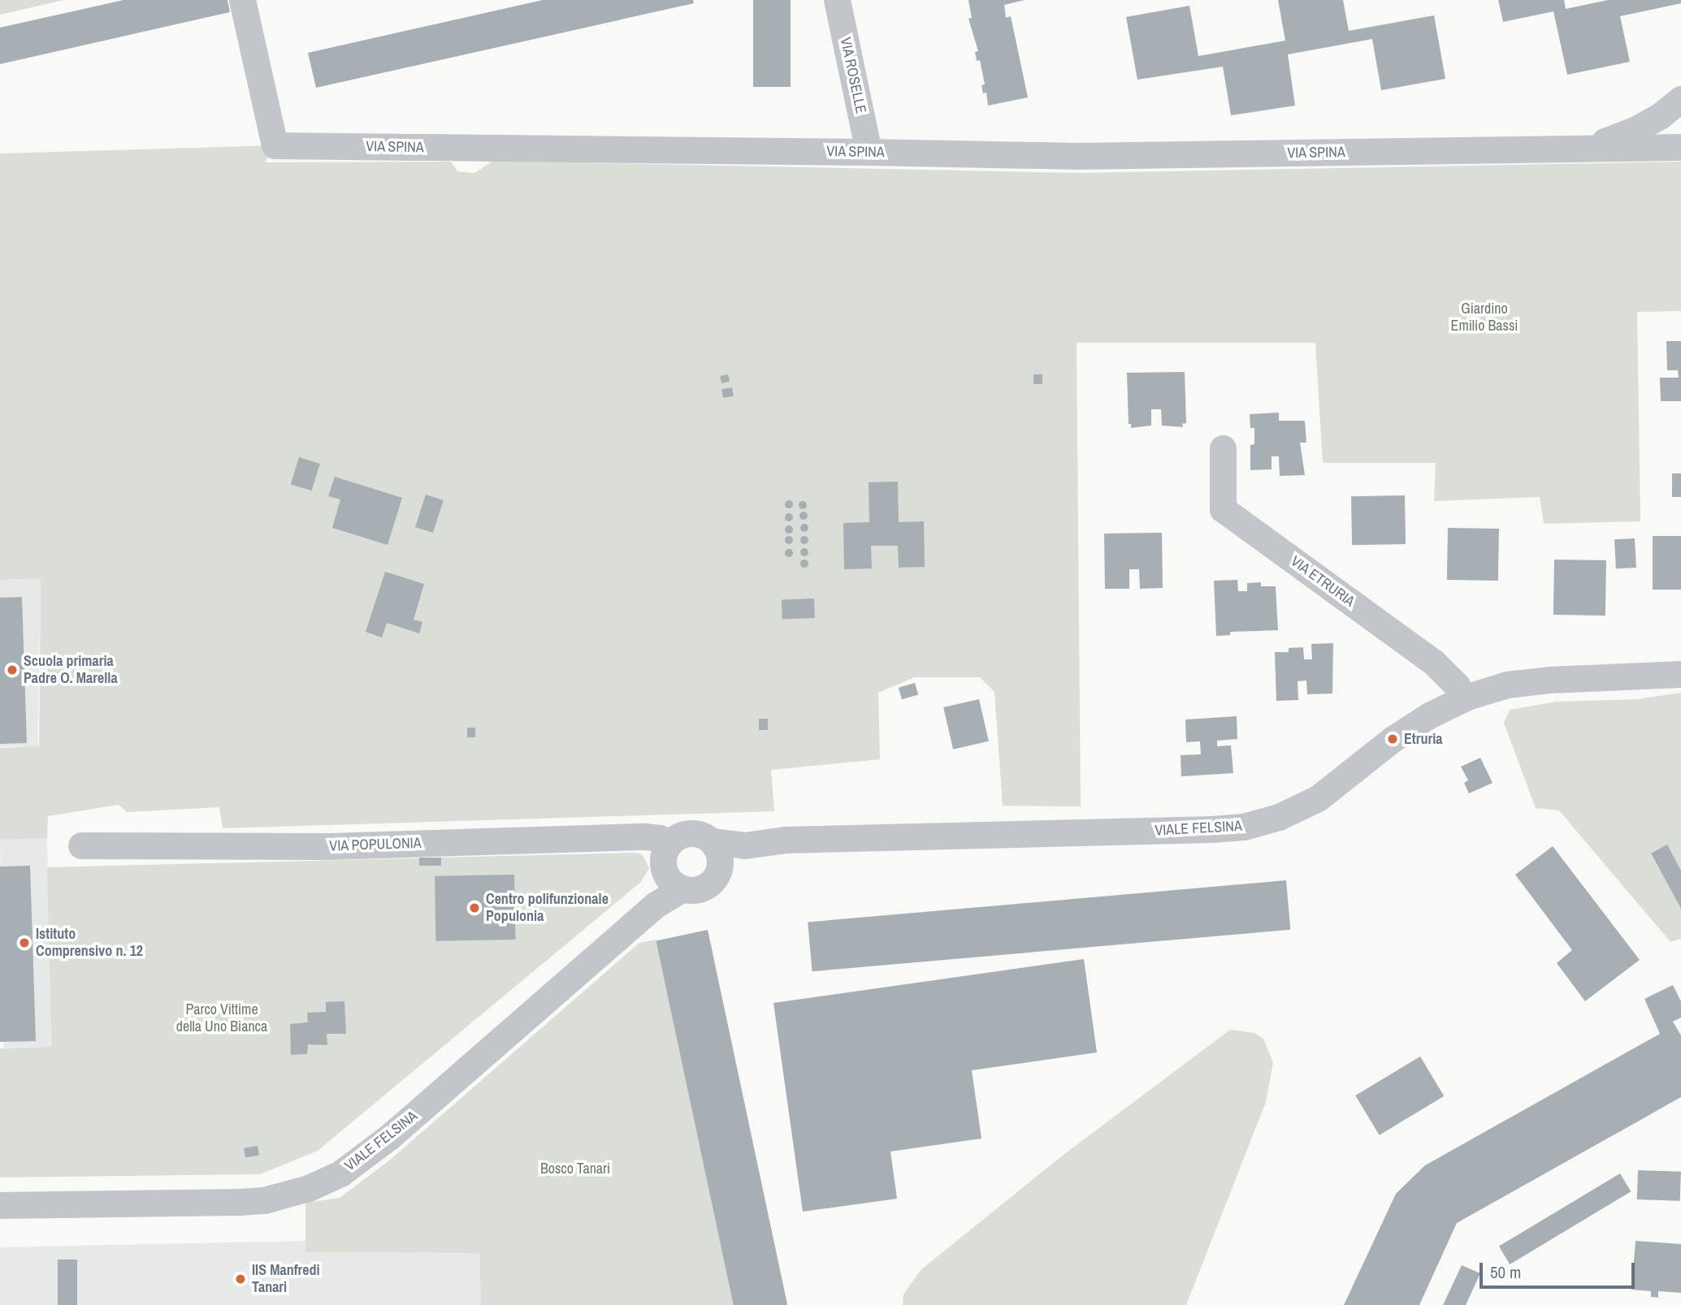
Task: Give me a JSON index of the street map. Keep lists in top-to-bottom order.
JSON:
{
  "streets": {
    "street": [
      "VIA ROSELLE",
      "VIA SPINA",
      "VIA ETRURIA",
      "VIALE FELSINA",
      "VIA POPULONIA"
    ]
  },
  "crossings": [
    ["VIA ROSELLE", "VIA SPINA"],
    ["VIA ETRURIA", "VIALE FELSINA"],
    ["VIALE FELSINA", "VIA POPULONIA"]
  ],
  "parks": ["Giardino Emilio Bassi", "Parco Vittime della Uno Bianca", "Bosco Tanari"],
  "places": [
    "Scuola primaria Padre O. Marella",
    "Etruria",
    "Centro polifunzionale Populonia",
    "Istituto Comprensivo n. 12",
    "IIS Manfredi Tanari"
  ],
  "scale_bar": "50 m"
}
